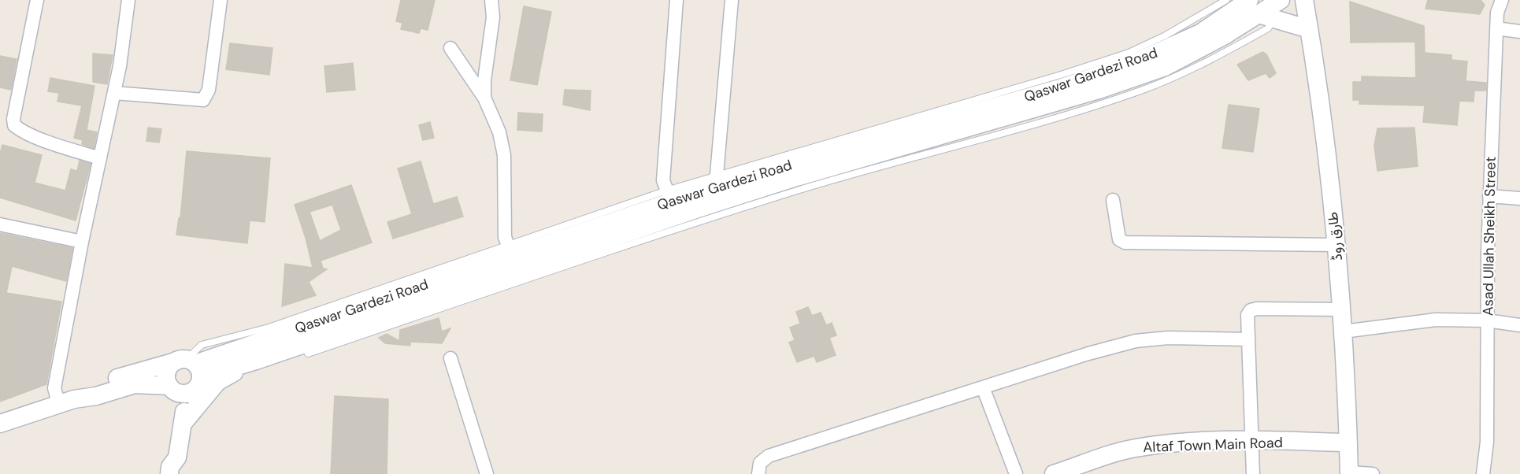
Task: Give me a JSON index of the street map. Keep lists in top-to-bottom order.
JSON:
{
  "streets": {
    "main road": ["Qaswar Gardezi Road", "طارق روڈ", "Altaf Town Main Road"],
    "street": ["Asad Ullah Sheikh Street"]
  },
  "crossings": [
    ["طارق روڈ", "Altaf Town Main Road"]
  ]
}
